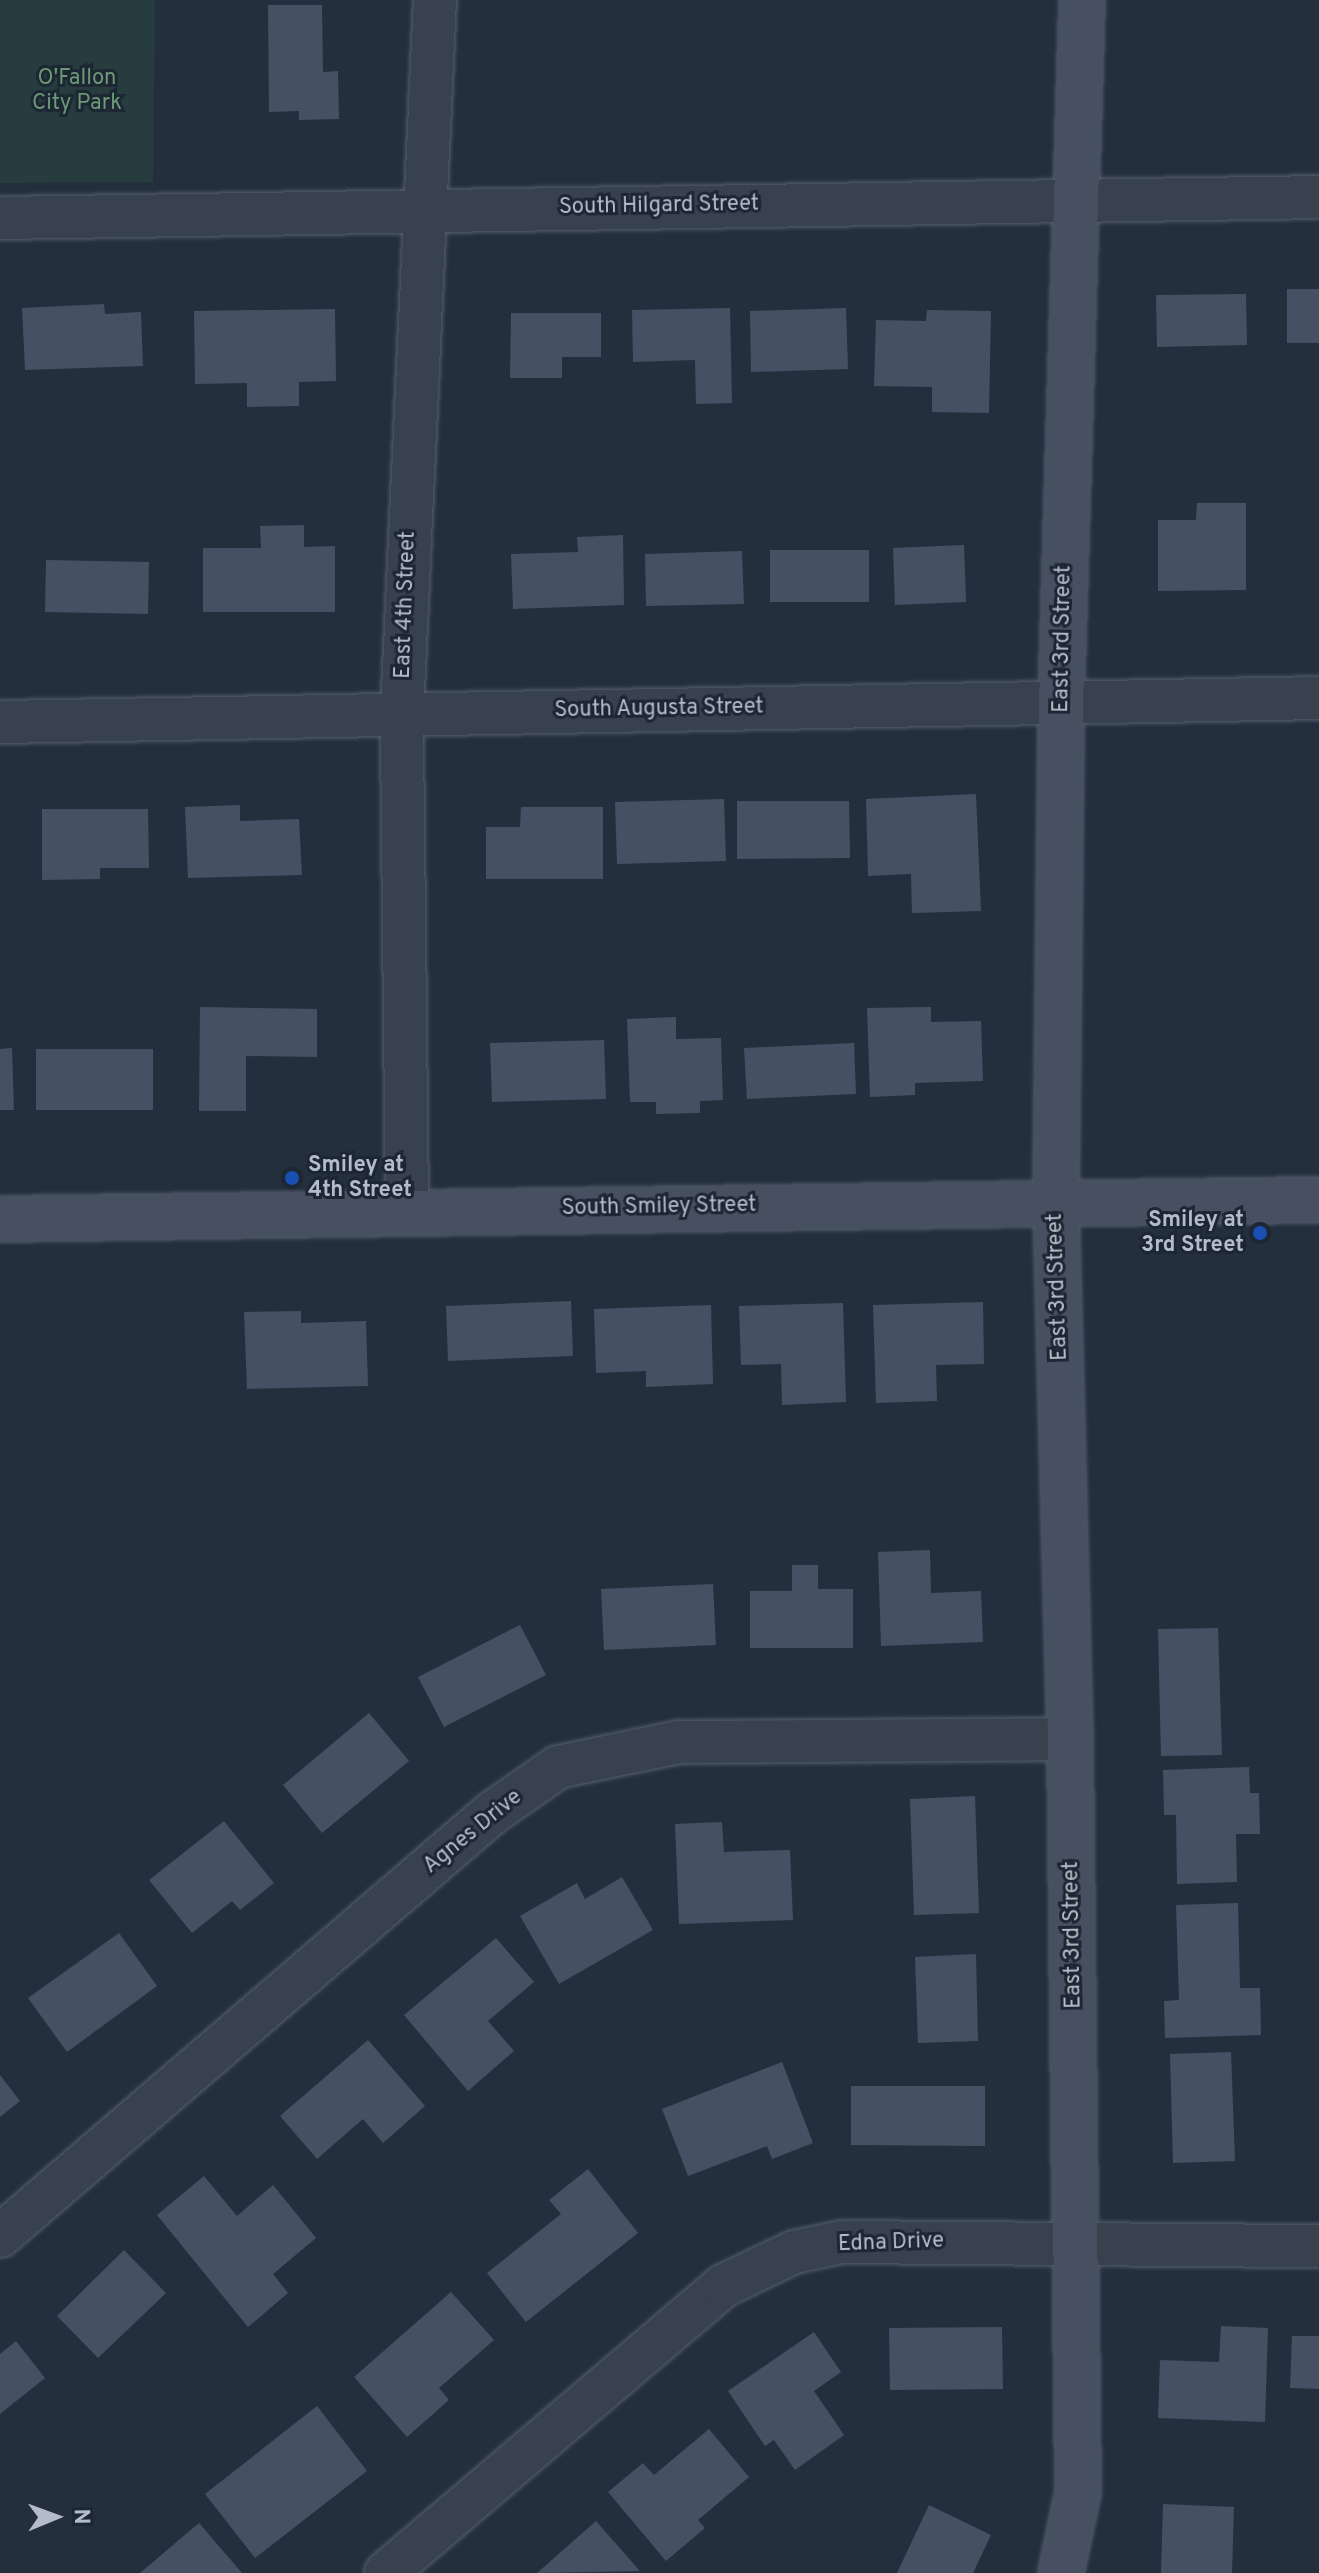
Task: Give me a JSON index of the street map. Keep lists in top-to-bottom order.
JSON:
{
  "streets": {
    "street": [
      "South Hilgard Street",
      "East 4th Street",
      "East 3rd Street",
      "South Augusta Street",
      "South Smiley Street",
      "Agnes Drive",
      "Edna Drive"
    ]
  },
  "crossings": [
    ["South Hilgard Street", "East 4th Street"],
    ["South Hilgard Street", "East 3rd Street"],
    ["East 4th Street", "South Augusta Street"],
    ["East 4th Street", "South Smiley Street"],
    ["East 3rd Street", "South Augusta Street"],
    ["East 3rd Street", "South Smiley Street"],
    ["East 3rd Street", "Agnes Drive"],
    ["East 3rd Street", "Edna Drive"]
  ],
  "parks": ["O'Fallon City Park"],
  "places": ["Smiley at 4th Street", "Smiley at 3rd Street"],
  "north": "right"
}
